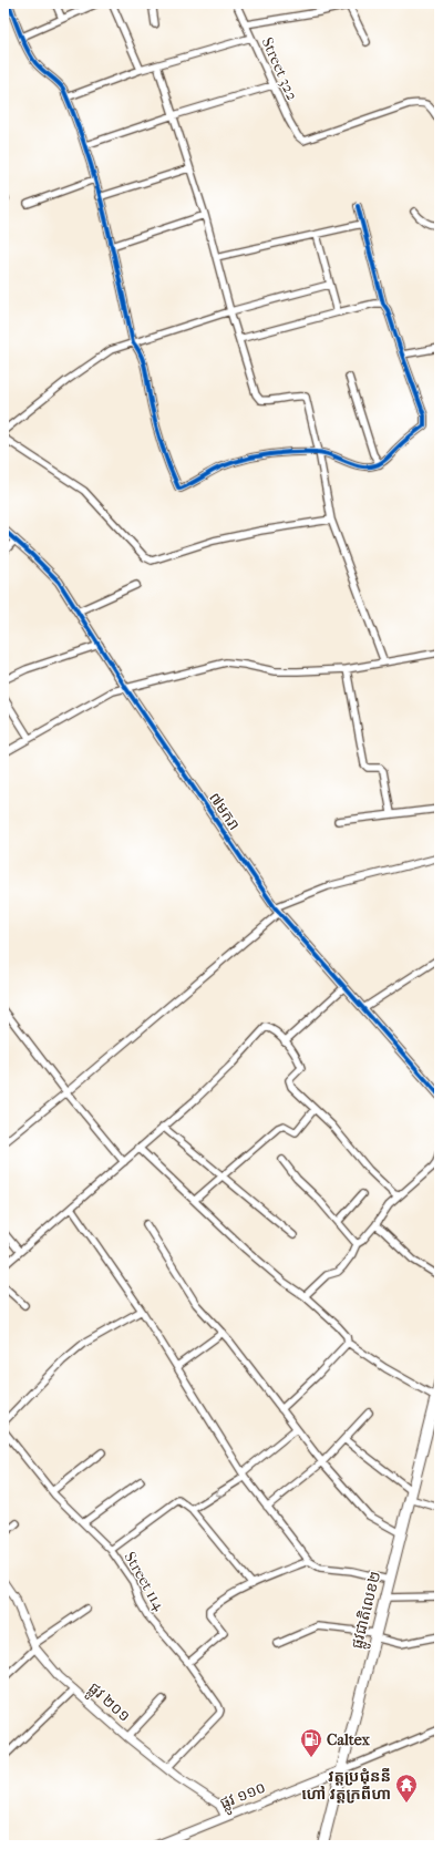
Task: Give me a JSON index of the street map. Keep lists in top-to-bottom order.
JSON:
{
  "streets": {
    "highway": ["ផ្លូវជាតិលេខ២"],
    "street": [
      "Street 322",
      "៧មករា",
      "Street 114",
      "ផ្លូវ ២០១",
      "ផ្លូវ ១១០"
    ]
  },
  "crossings": [
    ["Street 114", "ផ្លូវ ២០១"],
    ["ផ្លូវជាតិលេខ២", "ផ្លូវ ១១០"],
    ["ផ្លូវ ២០១", "ផ្លូវ ១១០"]
  ],
  "places": {
    "fuel station": ["Caltex"],
    "temple": ["វត្តប្រជុំននី ហៅ វត្តក្រពីហា"]
  }
}
